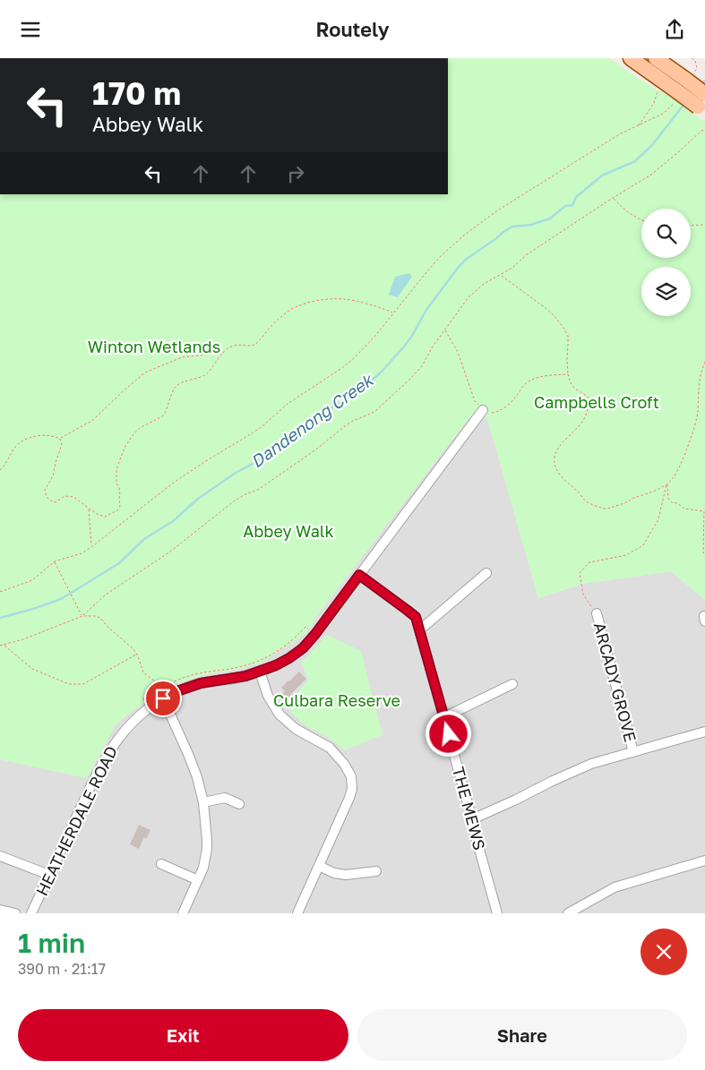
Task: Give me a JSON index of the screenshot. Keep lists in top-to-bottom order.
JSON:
{
  "streets": {
    "street": ["ARCADY GROVE", "THE MEWS", "HEATHERDALE ROAD"]
  },
  "water": ["Dandenong Creek"],
  "parks": [
    "Winton Wetlands",
    "Campbells Croft",
    "Abbey Walk",
    "Culbara Reserve"
  ],
  "page": {
    "header": "Routely",
    "turn": ["170 m", "Abbey Walk"],
    "heading": ["1 min", "390 m · 21:17"],
    "buttons": ["Exit", "Share"]
  }
}
